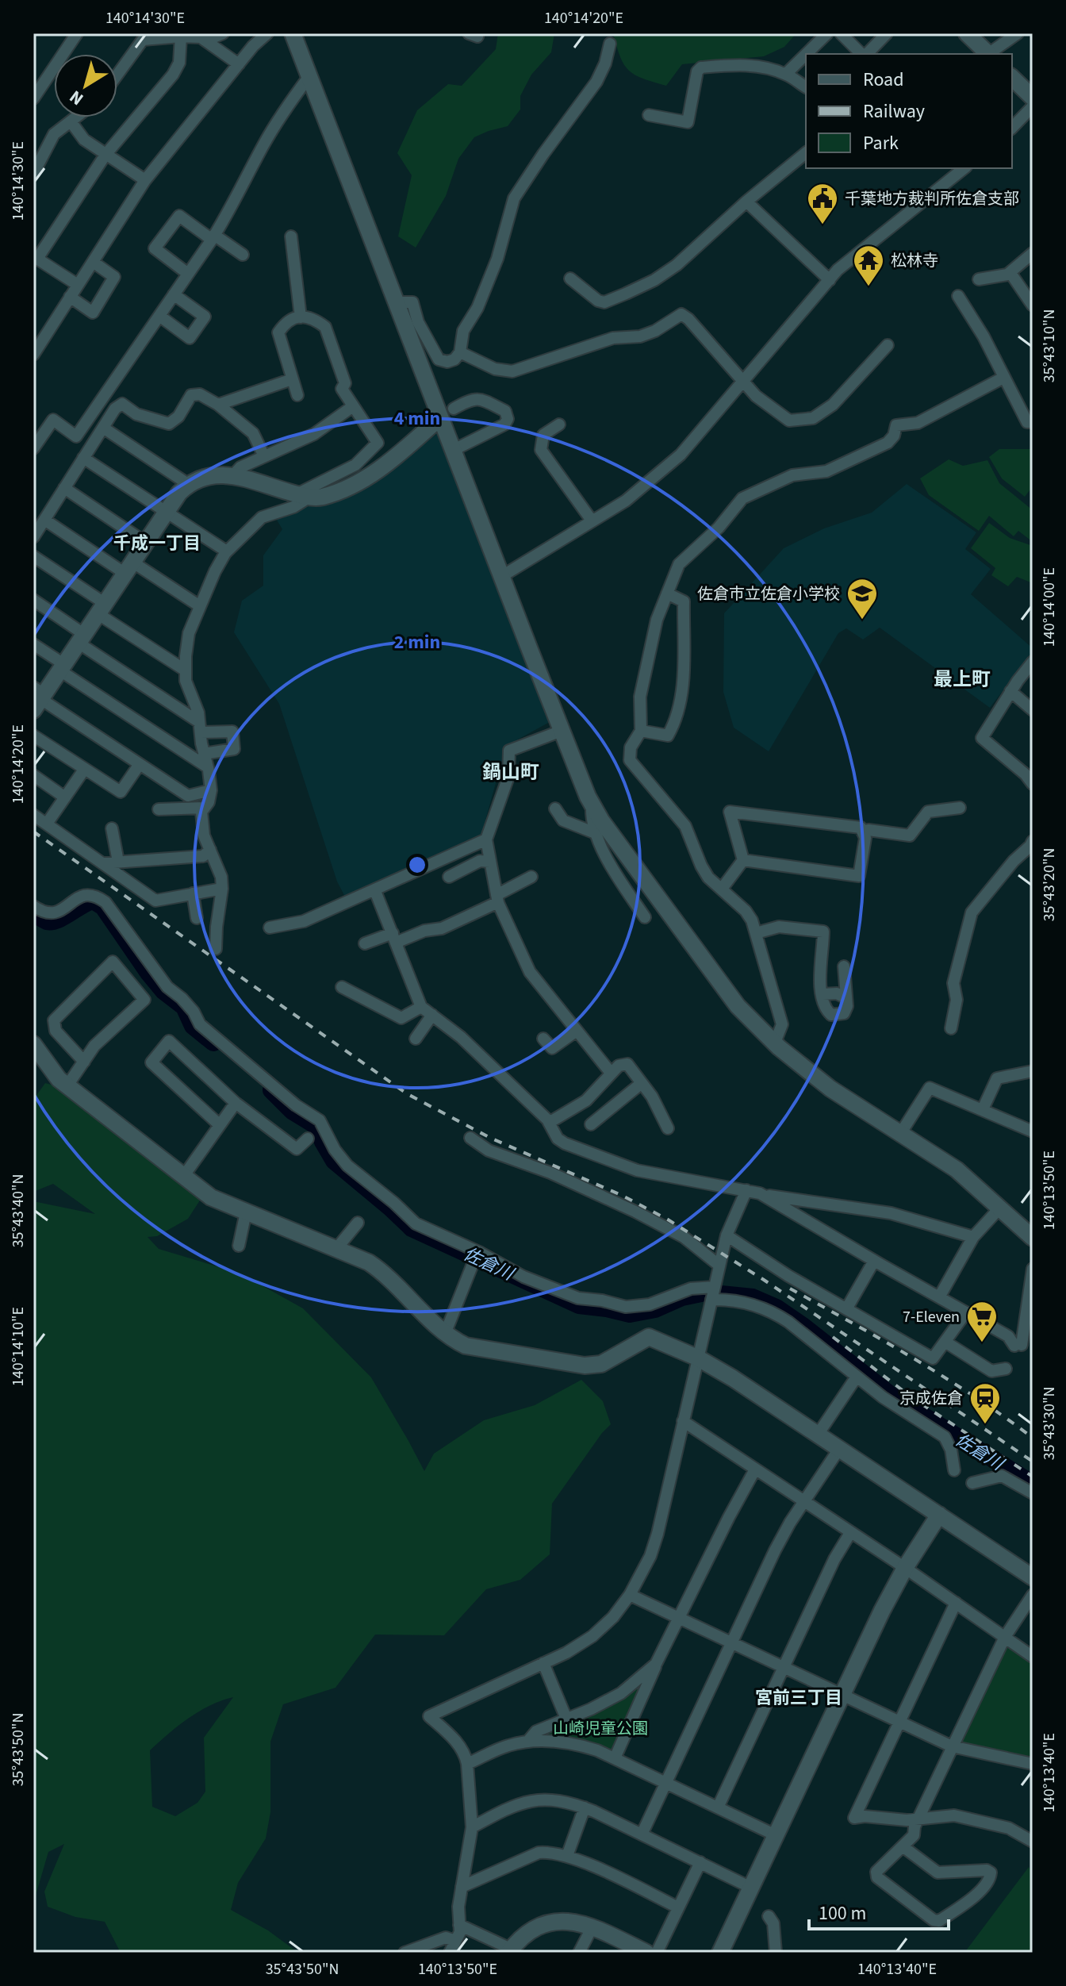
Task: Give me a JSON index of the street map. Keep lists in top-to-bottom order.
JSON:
{
  "districts": [
    "千成一丁目",
    "最上町",
    "鍋山町",
    "宮前三丁目"
  ],
  "water": ["佐倉川"],
  "parks": ["山崎児童公園"],
  "places": {
    "public building": ["千葉地方裁判所佐倉支部"],
    "temple": ["松林寺"],
    "school or university": ["佐倉市立佐倉小学校"],
    "supermarket": ["7-Eleven"],
    "station": ["京成佐倉"]
  },
  "legend": ["Road", "Railway", "Park"],
  "scale_bar": "100 m",
  "north": "bottom left",
  "coordinates": [
    "140°14'30\"E",
    "140°14'20\"E",
    "35°43'10\"N",
    "140°14'00\"E",
    "35°43'20\"N",
    "140°13'50\"E",
    "35°43'40\"N",
    "140°14'10\"E",
    "35°43'30\"N",
    "35°43'50\"N",
    "140°13'40\"E"
  ],
  "rings": ["4 min", "2 min"]
}
